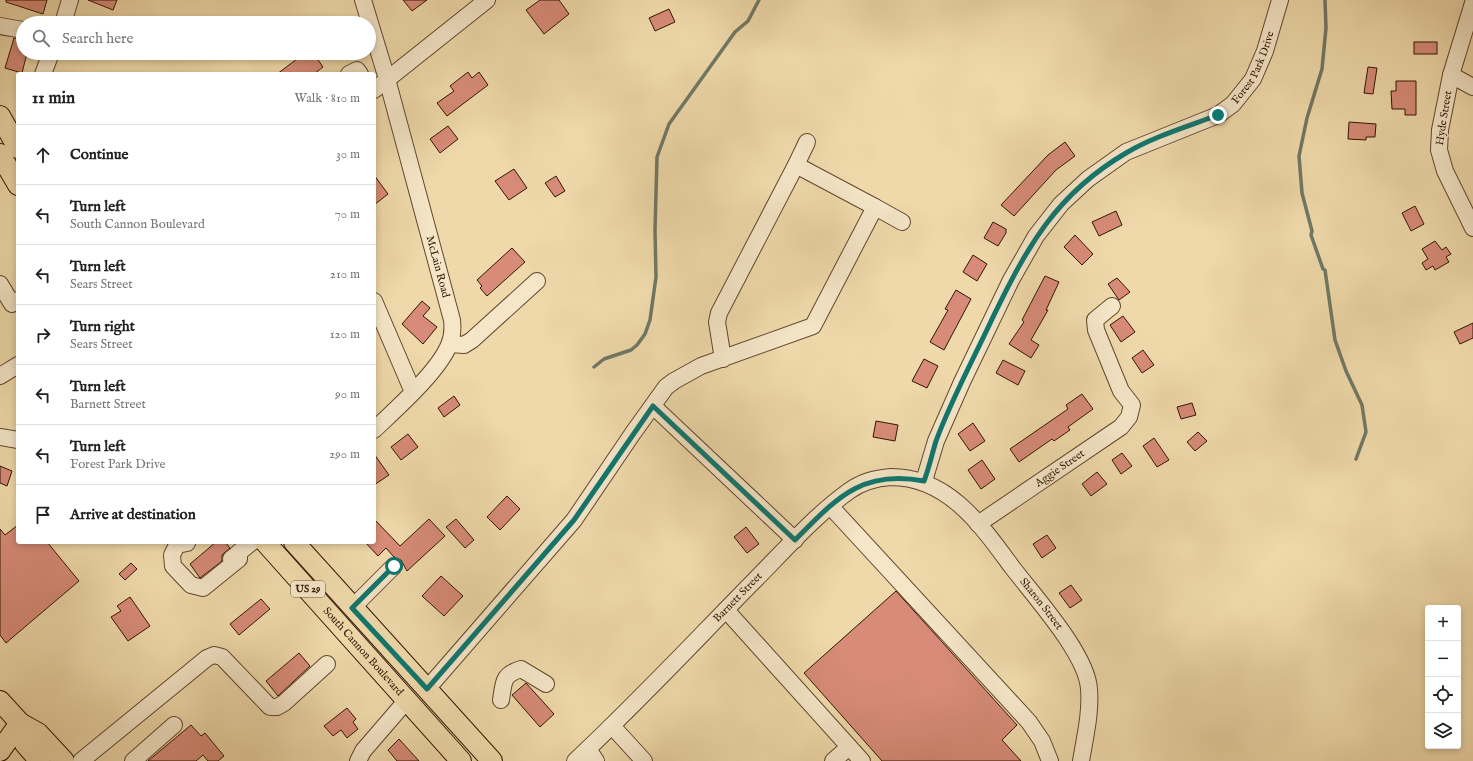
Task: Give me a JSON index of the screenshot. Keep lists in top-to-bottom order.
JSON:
{
  "streets": {
    "main road": ["US 29", "South Cannon Boulevard"],
    "street": [
      "Forest Park Drive",
      "Hyde Street",
      "McLain Road",
      "Aggie Street",
      "Barnett Street",
      "Sharon Street"
    ]
  },
  "crossings": [
    ["Forest Park Drive", "Barnett Street"],
    ["Forest Park Drive", "Sharon Street"],
    ["Aggie Street", "Sharon Street"],
    ["Barnett Street", "Sharon Street"]
  ],
  "page": {
    "search": "Search here",
    "heading": ["11 min", "Walk · 810 m"],
    "list": [
      ["Continue", "30 m"],
      ["Turn left", "South Cannon Boulevard", "70 m"],
      ["Turn left", "Sears Street", "210 m"],
      ["Turn right", "Sears Street", "120 m"],
      ["Turn left", "Barnett Street", "90 m"],
      ["Turn left", "Forest Park Drive", "290 m"],
      "Arrive at destination"
    ],
    "map_buttons": ["+", "−"]
  }
}
